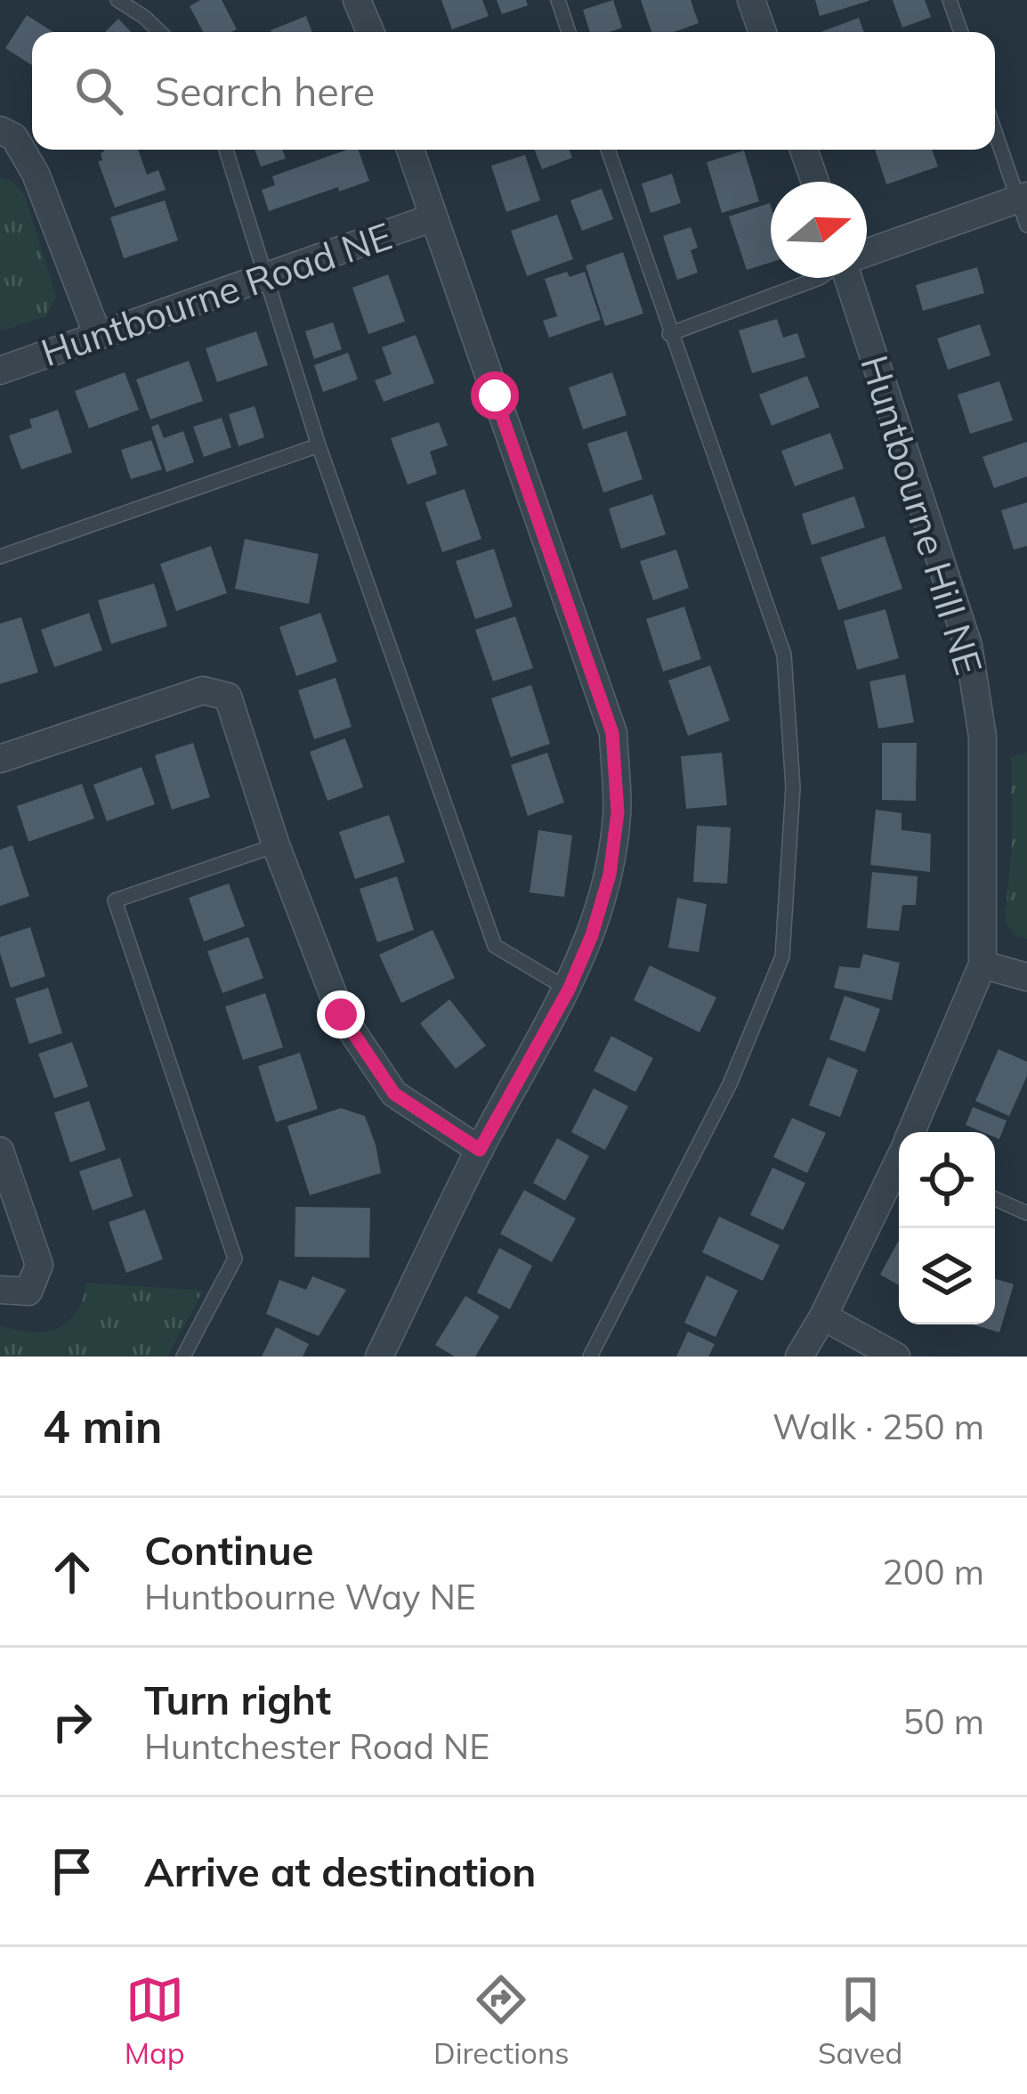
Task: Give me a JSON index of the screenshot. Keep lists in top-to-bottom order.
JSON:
{
  "streets": {
    "street": ["Huntbourne Road NE", "Huntbourne Hill NE"]
  },
  "north": "right",
  "page": {
    "search": "Search here",
    "heading": ["4 min", "Walk · 250 m"],
    "list": [
      ["Continue", "Huntbourne Way NE", "200 m"],
      ["Turn right", "Huntchester Road NE", "50 m"],
      "Arrive at destination"
    ],
    "nav": ["Map", "Directions", "Saved"]
  }
}
